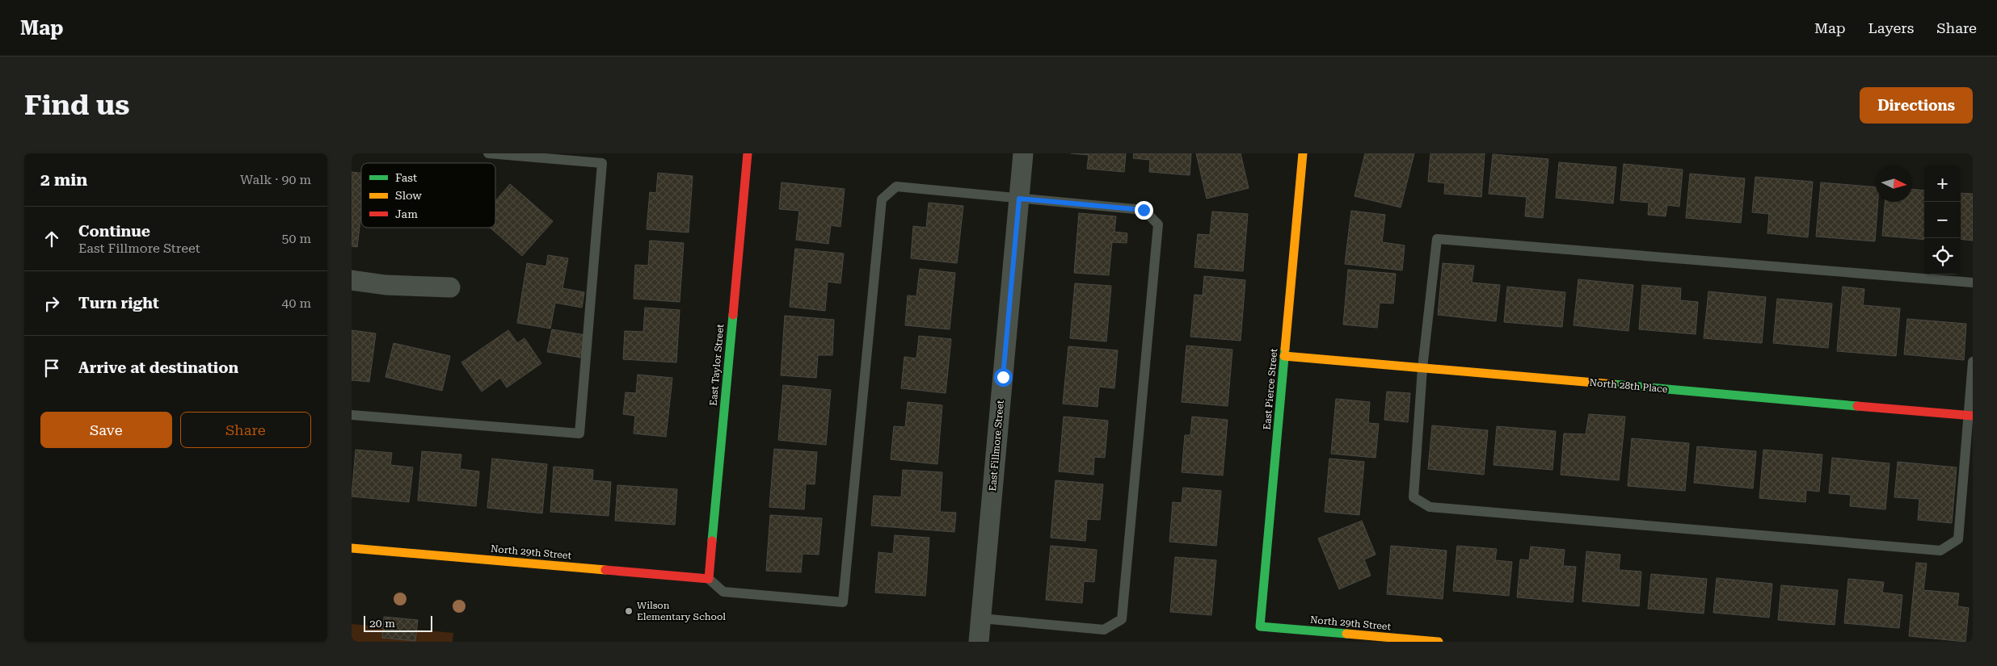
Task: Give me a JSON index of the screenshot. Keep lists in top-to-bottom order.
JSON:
{
  "streets": {
    "street": [
      "East Taylor Street",
      "North 28th Place",
      "East Pierce Street",
      "East Fillmore Street",
      "North 29th Street"
    ]
  },
  "crossings": [
    ["East Taylor Street", "North 29th Street"],
    ["North 28th Place", "East Pierce Street"],
    ["East Pierce Street", "North 29th Street"]
  ],
  "places": ["Wilson Elementary School"],
  "legend": ["Fast", "Slow", "Jam"],
  "scale_bar": "20 m",
  "north": "right",
  "page": {
    "header": "Map",
    "nav": ["Map", "Layers", "Share"],
    "buttons": [
      "Directions",
      ["Save", "Share"]
    ],
    "title": "Find us",
    "heading": ["2 min", "Walk · 90 m"],
    "map_buttons": ["+", "−"],
    "list": [
      ["Continue", "East Fillmore Street", "50 m"],
      ["Turn right", "40 m"],
      "Arrive at destination"
    ],
    "scale": "20 m"
  }
}
